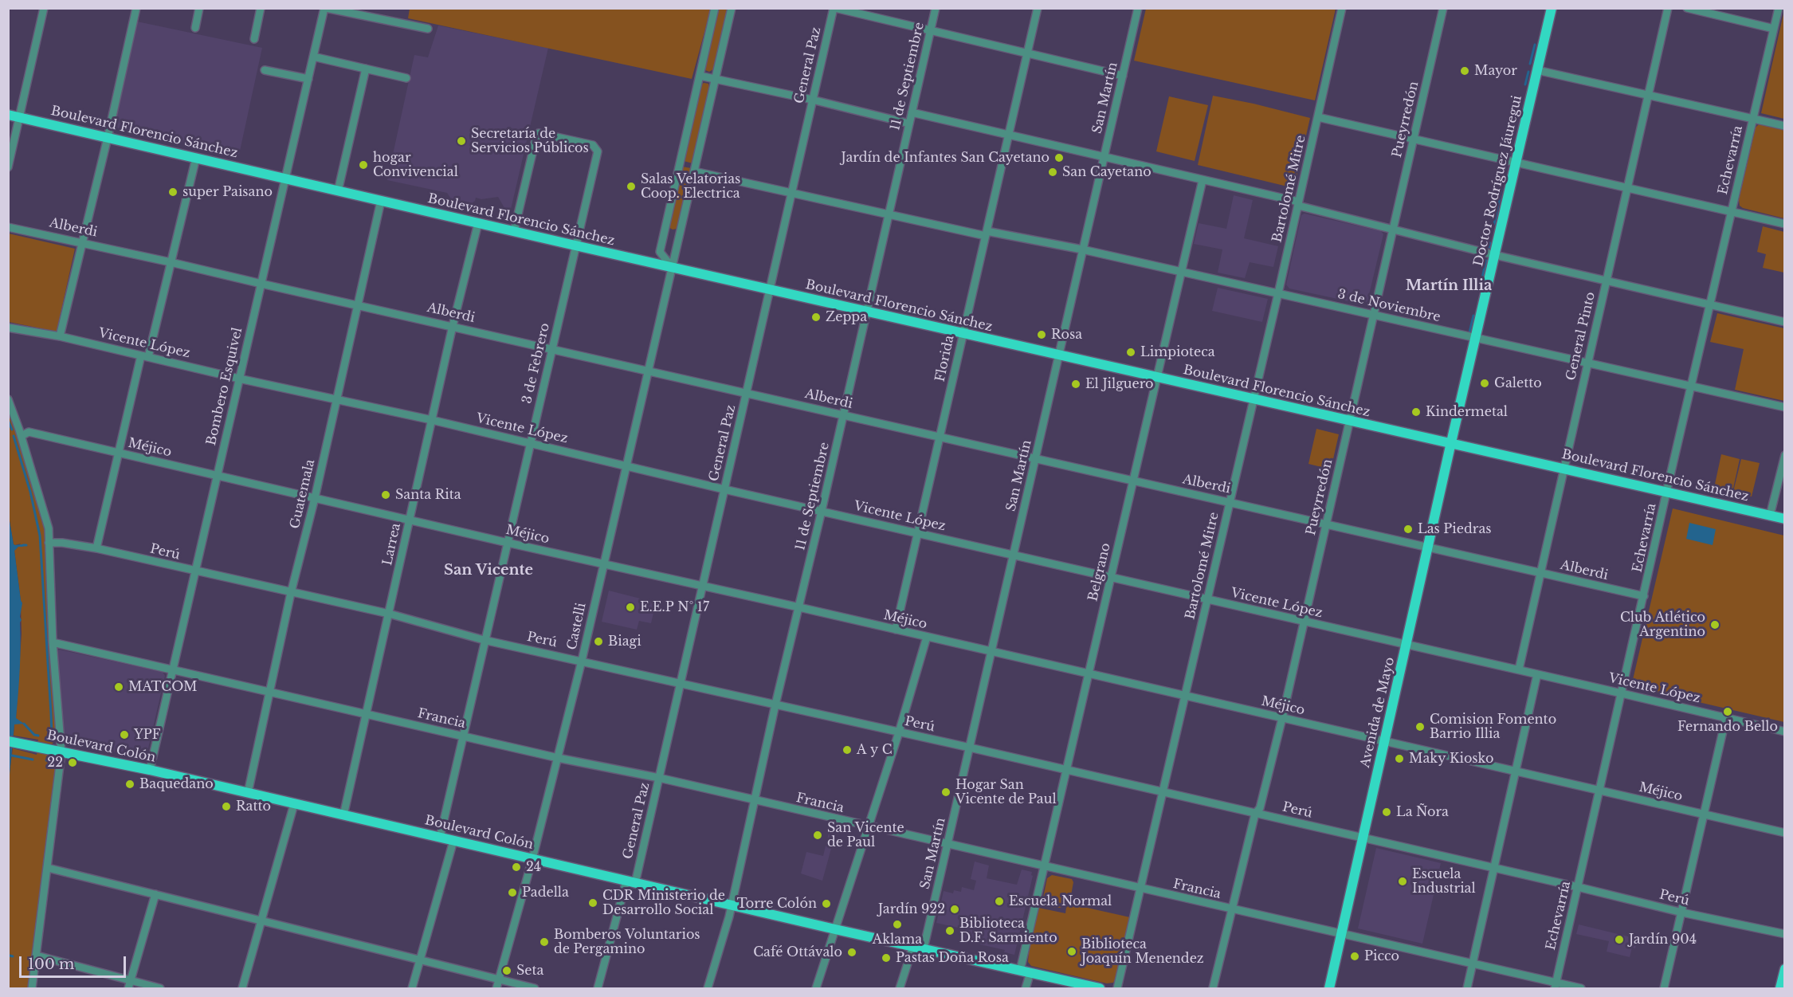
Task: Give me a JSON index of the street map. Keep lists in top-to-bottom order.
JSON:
{
  "streets": {
    "main road": [
      "Boulevard Florencio Sánchez",
      "Doctor Rodríguez Jáuregui",
      "Avenida de Mayo",
      "Boulevard Colón"
    ],
    "street": [
      "General Paz",
      "11 de Septiembre",
      "San Martín",
      "Pueyrredón",
      "Echevarría",
      "Bartolomé Mitre",
      "Alberdi",
      "3 de Noviembre",
      "General Pinto",
      "Vicente López",
      "Florida",
      "3 de Febrero",
      "Bombero Esquivel",
      "Méjico",
      "Guatemala",
      "Larrea",
      "Perú",
      "Belgrano",
      "Castelli",
      "Francia"
    ]
  },
  "crossings": [
    ["General Paz", "Boulevard Florencio Sánchez"],
    ["General Paz", "Alberdi"],
    ["General Paz", "3 de Noviembre"],
    ["General Paz", "Vicente López"],
    ["General Paz", "Méjico"],
    ["General Paz", "Perú"],
    ["General Paz", "Francia"],
    ["General Paz", "Boulevard Colón"],
    ["11 de Septiembre", "Boulevard Florencio Sánchez"],
    ["11 de Septiembre", "Alberdi"],
    ["11 de Septiembre", "3 de Noviembre"],
    ["11 de Septiembre", "Vicente López"],
    ["11 de Septiembre", "Méjico"],
    ["11 de Septiembre", "Perú"],
    ["11 de Septiembre", "Francia"],
    ["11 de Septiembre", "Boulevard Colón"],
    ["San Martín", "Boulevard Florencio Sánchez"],
    ["San Martín", "Alberdi"],
    ["San Martín", "3 de Noviembre"],
    ["San Martín", "Vicente López"],
    ["San Martín", "Méjico"],
    ["San Martín", "Perú"],
    ["San Martín", "Francia"],
    ["San Martín", "Boulevard Colón"],
    ["Pueyrredón", "Boulevard Florencio Sánchez"],
    ["Pueyrredón", "Alberdi"],
    ["Pueyrredón", "3 de Noviembre"],
    ["Pueyrredón", "Vicente López"],
    ["Pueyrredón", "Méjico"],
    ["Pueyrredón", "Perú"],
    ["Pueyrredón", "Francia"],
    ["Boulevard Florencio Sánchez", "Echevarría"],
    ["Boulevard Florencio Sánchez", "Doctor Rodríguez Jáuregui"],
    ["Boulevard Florencio Sánchez", "Bartolomé Mitre"],
    ["Boulevard Florencio Sánchez", "General Pinto"],
    ["Boulevard Florencio Sánchez", "Florida"],
    ["Boulevard Florencio Sánchez", "3 de Febrero"],
    ["Boulevard Florencio Sánchez", "Bombero Esquivel"],
    ["Boulevard Florencio Sánchez", "Guatemala"],
    ["Boulevard Florencio Sánchez", "Larrea"],
    ["Boulevard Florencio Sánchez", "Belgrano"],
    ["Boulevard Florencio Sánchez", "Castelli"],
    ["Boulevard Florencio Sánchez", "Avenida de Mayo"],
    ["Echevarría", "Alberdi"],
    ["Echevarría", "3 de Noviembre"],
    ["Echevarría", "Vicente López"],
    ["Echevarría", "Méjico"],
    ["Echevarría", "Perú"],
    ["Echevarría", "Francia"],
    ["Doctor Rodríguez Jáuregui", "3 de Noviembre"],
    ["Doctor Rodríguez Jáuregui", "Avenida de Mayo"],
    ["Bartolomé Mitre", "Alberdi"],
    ["Bartolomé Mitre", "3 de Noviembre"],
    ["Bartolomé Mitre", "Vicente López"],
    ["Bartolomé Mitre", "Méjico"],
    ["Bartolomé Mitre", "Perú"],
    ["Bartolomé Mitre", "Francia"],
    ["Alberdi", "General Pinto"],
    ["Alberdi", "Florida"],
    ["Alberdi", "3 de Febrero"],
    ["Alberdi", "Bombero Esquivel"],
    ["Alberdi", "Guatemala"],
    ["Alberdi", "Larrea"],
    ["Alberdi", "Belgrano"],
    ["Alberdi", "Castelli"],
    ["Alberdi", "Avenida de Mayo"],
    ["3 de Noviembre", "General Pinto"],
    ["3 de Noviembre", "Florida"],
    ["3 de Noviembre", "Belgrano"],
    ["3 de Noviembre", "Castelli"],
    ["General Pinto", "Vicente López"],
    ["Vicente López", "Florida"],
    ["Vicente López", "3 de Febrero"],
    ["Vicente López", "Bombero Esquivel"],
    ["Vicente López", "Guatemala"],
    ["Vicente López", "Larrea"],
    ["Vicente López", "Belgrano"],
    ["Vicente López", "Castelli"],
    ["Vicente López", "Avenida de Mayo"],
    ["Florida", "Méjico"],
    ["3 de Febrero", "Méjico"],
    ["3 de Febrero", "Perú"],
    ["3 de Febrero", "Francia"],
    ["3 de Febrero", "Boulevard Colón"],
    ["Bombero Esquivel", "Méjico"],
    ["Bombero Esquivel", "Perú"],
    ["Bombero Esquivel", "Francia"],
    ["Bombero Esquivel", "Boulevard Colón"],
    ["Méjico", "Guatemala"],
    ["Méjico", "Larrea"],
    ["Méjico", "Belgrano"],
    ["Méjico", "Castelli"],
    ["Méjico", "Avenida de Mayo"],
    ["Guatemala", "Perú"],
    ["Guatemala", "Francia"],
    ["Guatemala", "Boulevard Colón"],
    ["Larrea", "Perú"],
    ["Larrea", "Francia"],
    ["Larrea", "Boulevard Colón"],
    ["Perú", "Belgrano"],
    ["Perú", "Castelli"],
    ["Perú", "Avenida de Mayo"],
    ["Belgrano", "Francia"],
    ["Belgrano", "Boulevard Colón"],
    ["Castelli", "Francia"],
    ["Castelli", "Boulevard Colón"],
    ["Avenida de Mayo", "Francia"]
  ],
  "districts": ["Martín Illia", "San Vicente"],
  "places": [
    "Mayor",
    "Secretaría de Servicios Públicos",
    "Jardín de Infantes San Cayetano",
    "hogar Convivencial",
    "San Cayetano",
    "Salas Velatorias Coop. Electrica",
    "super Paisano",
    "Zeppa",
    "Rosa",
    "Limpioteca",
    "Galetto",
    "El Jilguero",
    "Kindermetal",
    "Santa Rita",
    "Las Piedras",
    "E.E.P N° 17",
    "Club Atlético Argentino",
    "Biagi",
    "MATCOM",
    "Fernando Bello",
    "Comision Fomento Barrio Illia",
    "YPF",
    "A y C",
    "Maky Kiosko",
    "22",
    "Baquedano",
    "Hogar San Vicente de Paul",
    "Ratto",
    "La Ñora",
    "San Vicente de Paul",
    "24",
    "Escuela Industrial",
    "Padella",
    "Escuela Normal",
    "CDR Ministerio de Desarrollo Social",
    "Torre Colón",
    "Jardín 922",
    "Aklama",
    "Biblioteca D.F. Sarmiento",
    "Jardín 904",
    "Bomberos Voluntarios de Pergamino",
    "Biblioteca Joaquín Menendez",
    "Café Ottávalo",
    "Picco",
    "Pastas Doña Rosa",
    "Seta"
  ],
  "scale_bar": "100 m"
}
